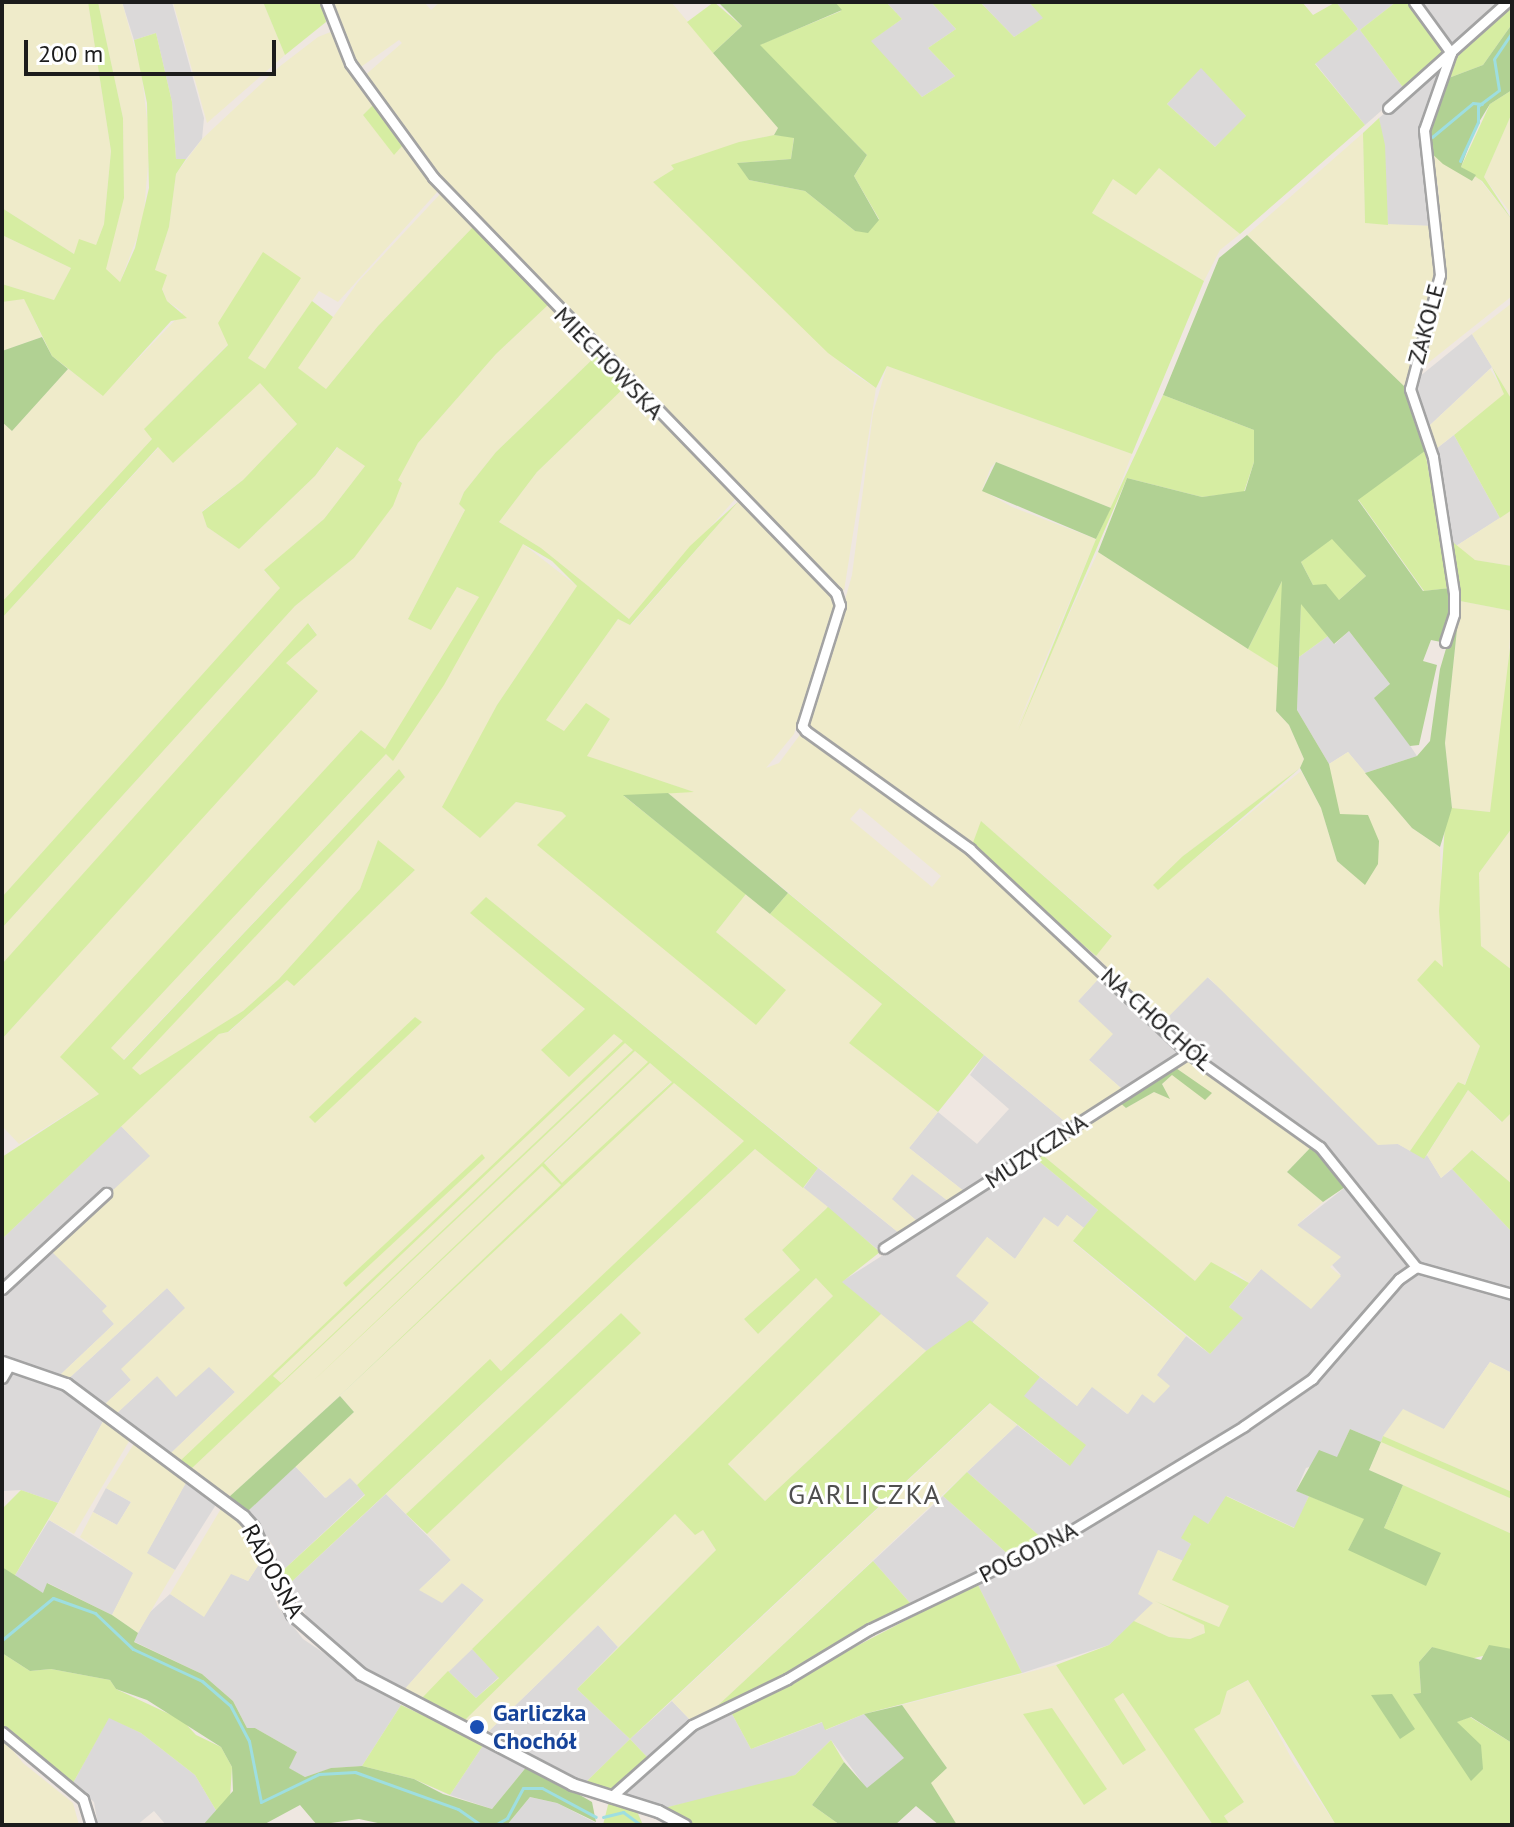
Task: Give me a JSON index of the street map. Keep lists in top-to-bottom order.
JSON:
{
  "streets": {
    "street": [
      "ZAKOLE",
      "MIECHOWSKA",
      "NA CHOCHÓŁ",
      "MUZYCZNA",
      "POGODNA",
      "RADOSNA"
    ]
  },
  "crossings": [
    ["MIECHOWSKA", "NA CHOCHÓŁ"],
    ["NA CHOCHÓŁ", "MUZYCZNA"],
    ["NA CHOCHÓŁ", "POGODNA"],
    ["POGODNA", "RADOSNA"]
  ],
  "districts": ["GARLICZKA"],
  "places": ["Garliczka Chochół"],
  "scale_bar": "200 m"
}
